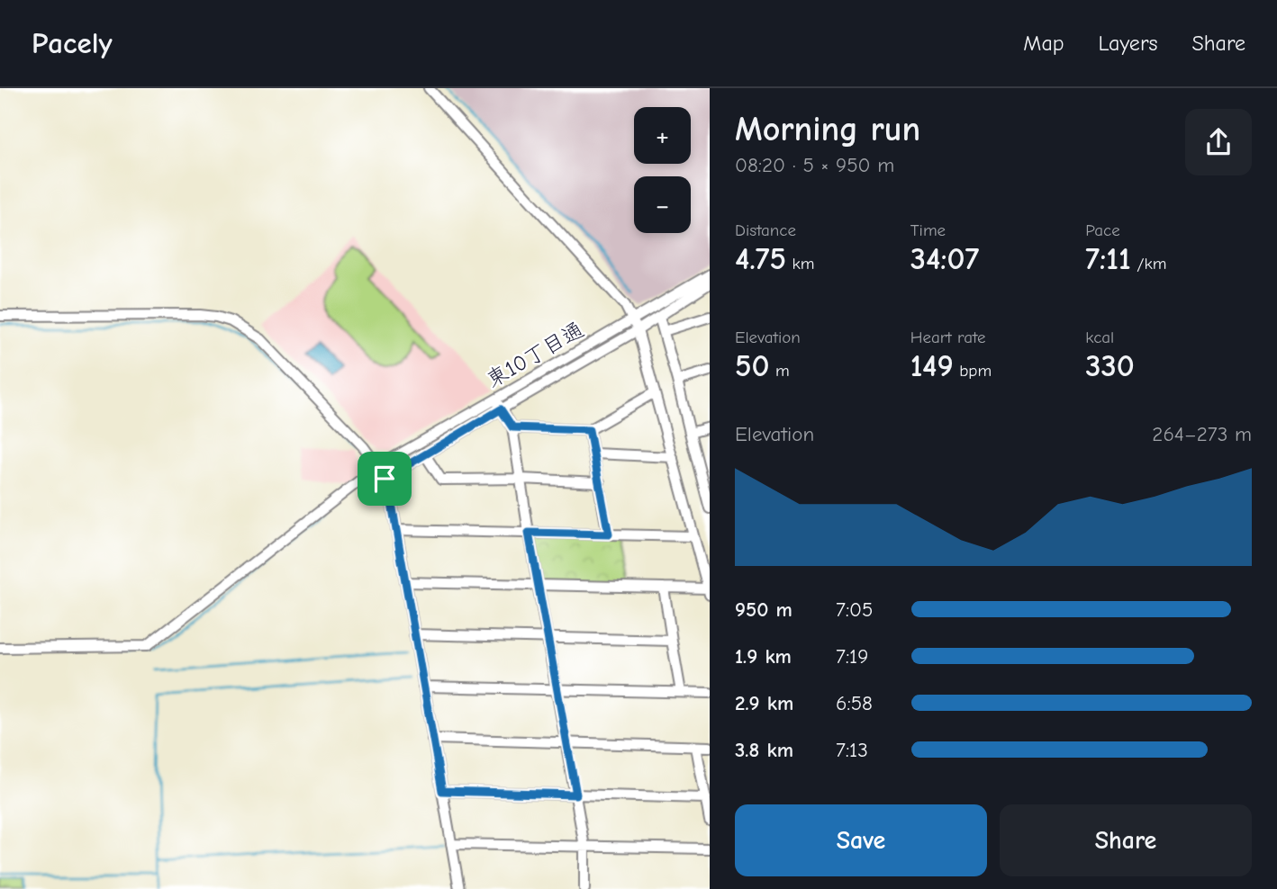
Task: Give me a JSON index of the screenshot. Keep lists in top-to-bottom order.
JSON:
{
  "streets": {
    "street": ["東10丁目通"]
  },
  "page": {
    "header": "Pacely",
    "nav": ["Map", "Layers", "Share"],
    "heading": ["Morning run", "08:20 · 5 × 950 m"],
    "map_buttons": ["+", "−"],
    "stats": [
      ["Distance", "4.75 km"],
      ["Time", "34:07"],
      ["Pace", "7:11 /km"],
      ["Elevation", "50 m"],
      ["Heart rate", "149 bpm"],
      ["kcal", "330"]
    ],
    "chart": ["Elevation", "264–273 m"],
    "list": [
      {
        "name": "950 m",
        "note": "7:05"
      },
      {
        "name": "1.9 km",
        "note": "7:19"
      },
      {
        "name": "2.9 km",
        "note": "6:58"
      },
      {
        "name": "3.8 km",
        "note": "7:13"
      }
    ],
    "buttons": ["Save", "Share"]
  }
}
